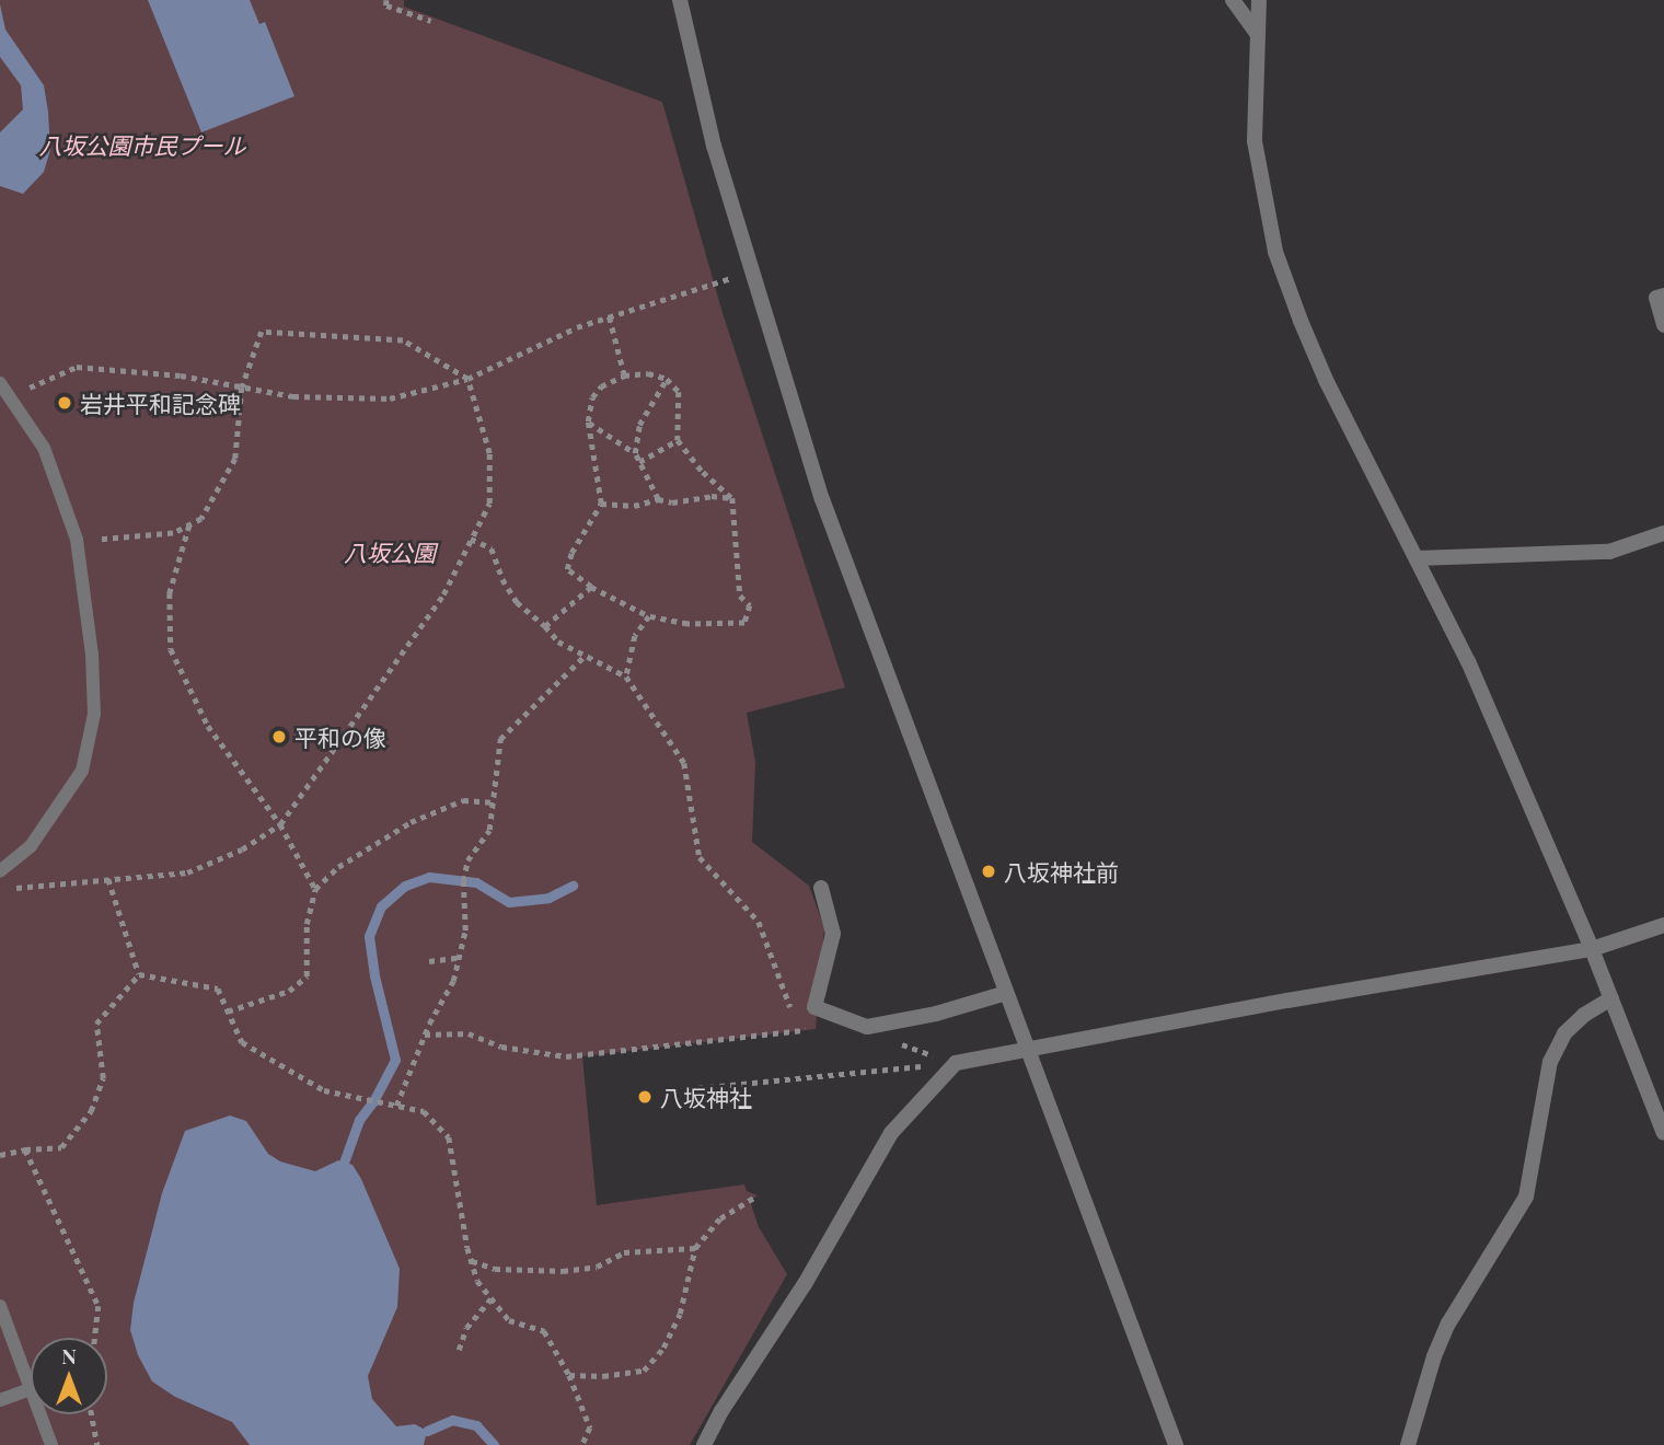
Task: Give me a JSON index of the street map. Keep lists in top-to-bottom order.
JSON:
{
  "parks": ["八坂公園市民プール", "八坂公園"],
  "places": [
    "岩井平和記念碑",
    "平和の像",
    "八坂神社前",
    "八坂神社"
  ],
  "north": "top"
}
